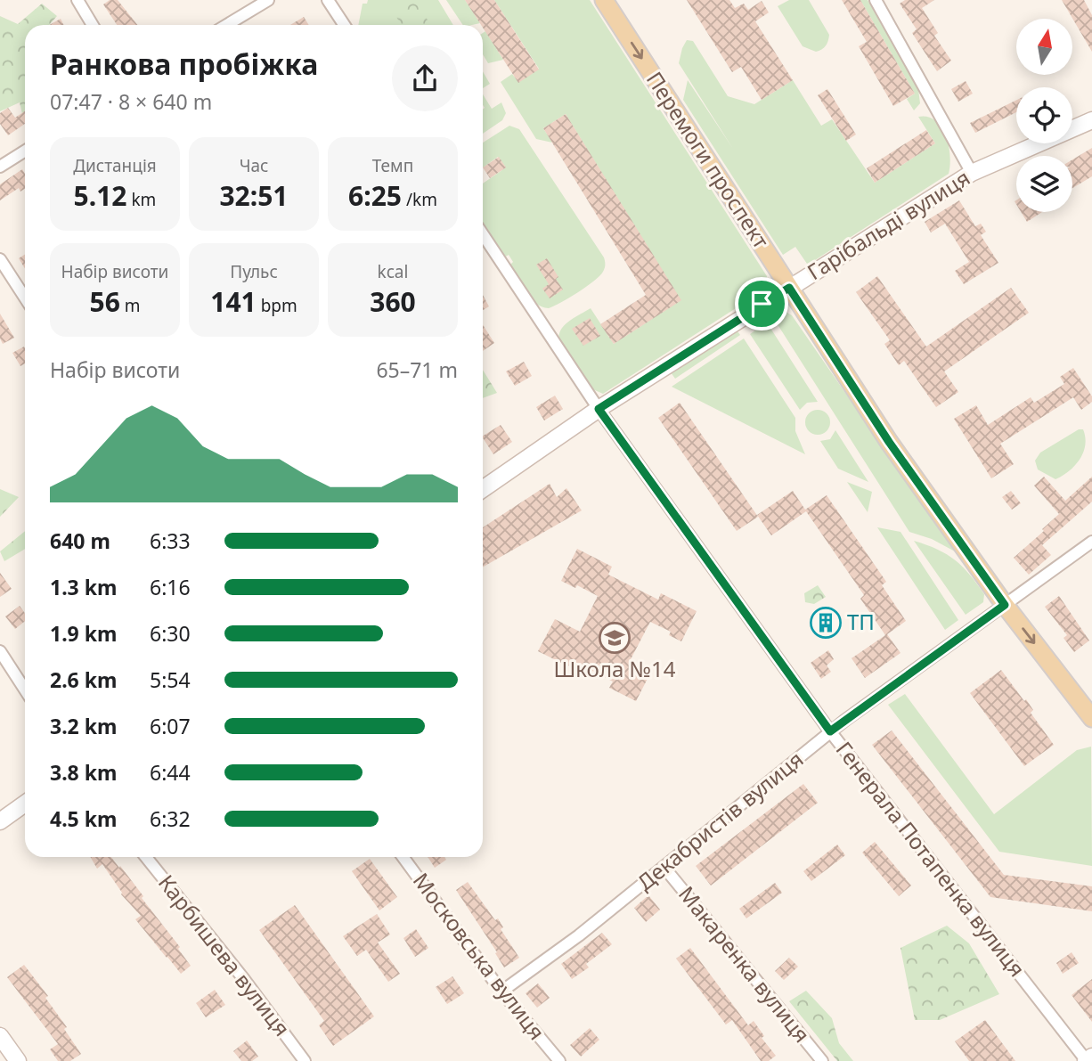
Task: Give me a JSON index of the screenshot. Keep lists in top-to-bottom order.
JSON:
{
  "streets": {
    "main road": ["Перемоги проспект"],
    "street": [
      "Гарібальді вулиця",
      "Декабристів вулиця",
      "Генерала Потапенка вулиця",
      "Карбишева вулиця",
      "Московська вулиця",
      "Макаренка вулиця"
    ]
  },
  "crossings": [
    ["Перемоги проспект", "Гарібальді вулиця"],
    ["Перемоги проспект", "Декабристів вулиця"],
    ["Гарібальді вулиця", "Генерала Потапенка вулиця"],
    ["Декабристів вулиця", "Генерала Потапенка вулиця"],
    ["Декабристів вулиця", "Московська вулиця"],
    ["Декабристів вулиця", "Макаренка вулиця"]
  ],
  "one_way": ["Перемоги проспект"],
  "places": {
    "building": ["ТП"],
    "school or university": ["Школа №14"]
  },
  "north": "top",
  "page": {
    "heading": ["Ранкова пробіжка", "07:47 · 8 × 640 m"],
    "stats": [
      ["Дистанція", "5.12 km"],
      ["Час", "32:51"],
      ["Темп", "6:25 /km"],
      ["Набір висоти", "56 m"],
      ["Пульс", "141 bpm"],
      ["kcal", "360"]
    ],
    "chart": ["Набір висоти", "65–71 m"],
    "list": [
      {
        "name": "640 m",
        "note": "6:33"
      },
      {
        "name": "1.3 km",
        "note": "6:16"
      },
      {
        "name": "1.9 km",
        "note": "6:30"
      },
      {
        "name": "2.6 km",
        "note": "5:54"
      },
      {
        "name": "3.2 km",
        "note": "6:07"
      },
      {
        "name": "3.8 km",
        "note": "6:44"
      },
      {
        "name": "4.5 km",
        "note": "6:32"
      }
    ]
  }
}
